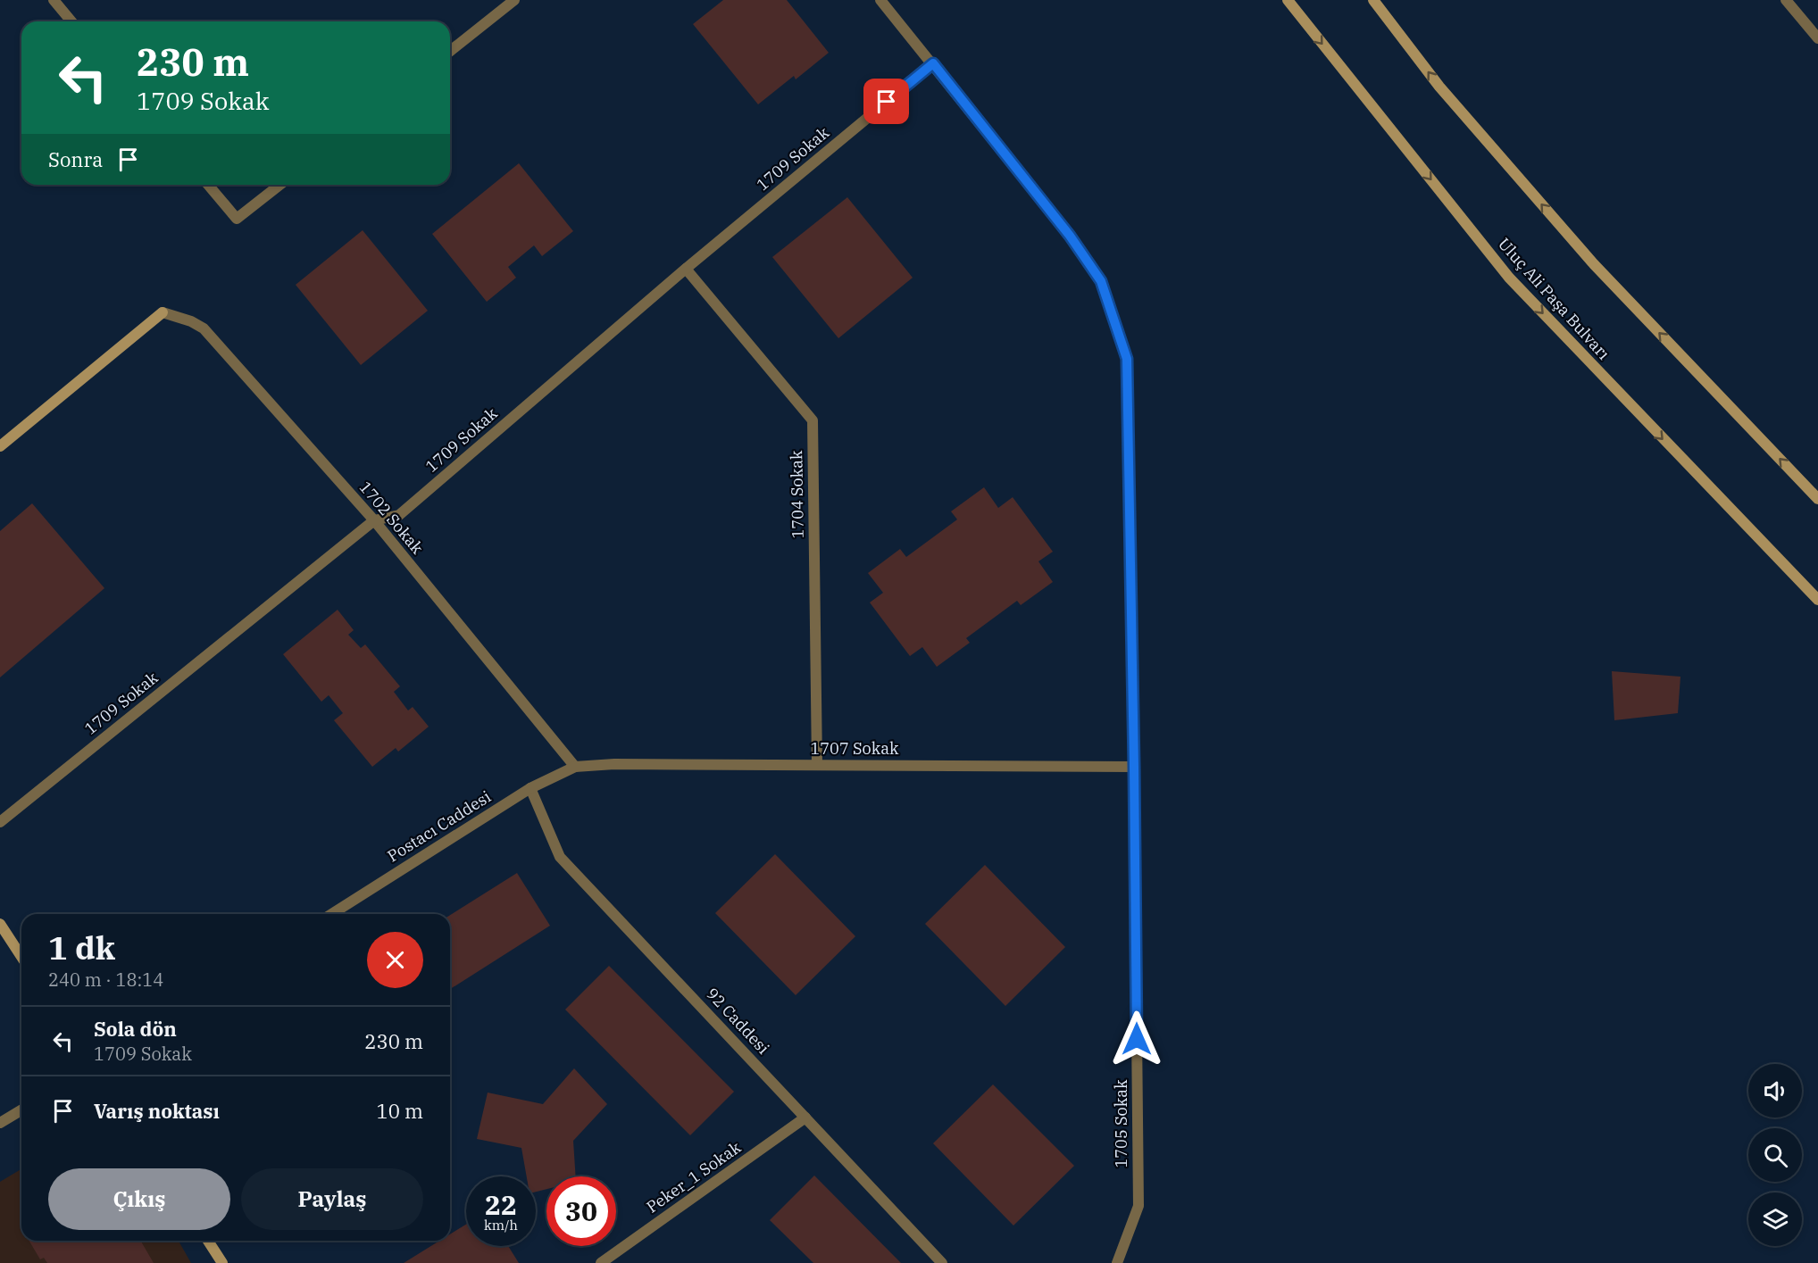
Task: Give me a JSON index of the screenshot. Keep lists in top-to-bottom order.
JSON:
{
  "streets": {
    "street": [
      "1709 Sokak",
      "Uluç Ali Paşa Bulvarı",
      "1704 Sokak",
      "1702 Sokak",
      "1707 Sokak",
      "Postacı Caddesi",
      "92 Caddesi",
      "1705 Sokak",
      "Peker_1 Sokak"
    ]
  },
  "crossings": [
    ["1709 Sokak", "1704 Sokak"],
    ["1709 Sokak", "1702 Sokak"],
    ["1709 Sokak", "1705 Sokak"],
    ["1704 Sokak", "1707 Sokak"],
    ["1702 Sokak", "1707 Sokak"],
    ["1702 Sokak", "Postacı Caddesi"],
    ["1707 Sokak", "Postacı Caddesi"],
    ["1707 Sokak", "1705 Sokak"],
    ["Postacı Caddesi", "92 Caddesi"],
    ["92 Caddesi", "Peker_1 Sokak"]
  ],
  "page": {
    "turn": ["230 m", "1709 Sokak"],
    "then": "Sonra",
    "heading": ["1 dk", "240 m · 18:14"],
    "list": [
      {
        "name": "Sola dön",
        "note": "1709 Sokak",
        "value": "230 m"
      },
      {
        "name": "Varış noktası",
        "value": "10 m"
      }
    ],
    "buttons": ["Çıkış", "Paylaş"],
    "speed": "22 km/h",
    "limit": "30"
  }
}
